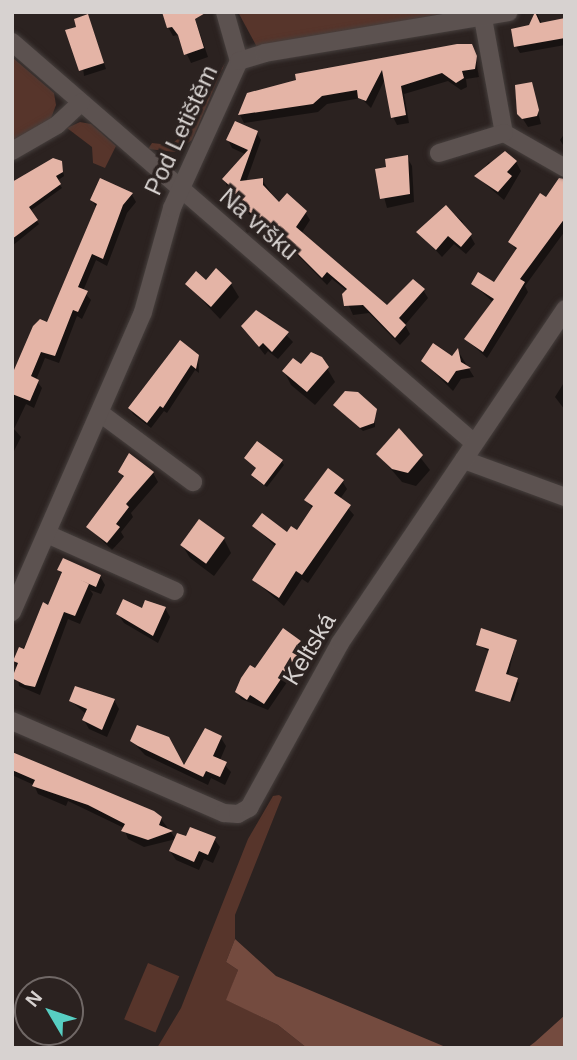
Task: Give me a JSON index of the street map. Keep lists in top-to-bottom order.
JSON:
{
  "streets": {
    "street": ["Pod Letištěm", "Na vršku", "Keltská"]
  },
  "crossings": [
    ["Pod Letištěm", "Na vršku"],
    ["Na vršku", "Keltská"]
  ],
  "north": "top left"
}
